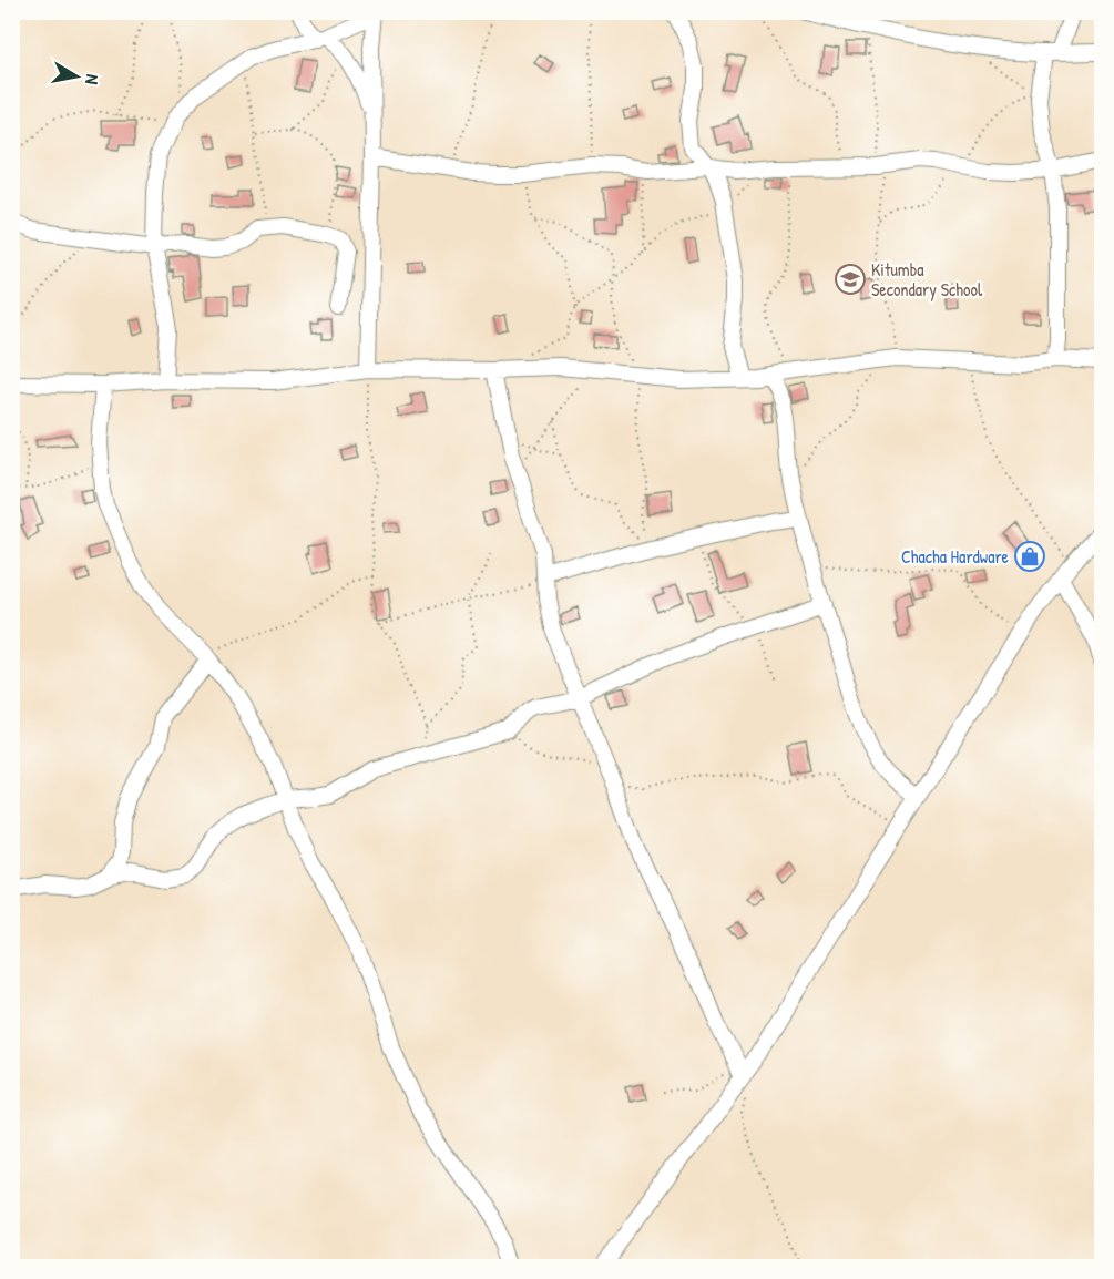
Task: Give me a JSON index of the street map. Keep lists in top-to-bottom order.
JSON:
{
  "places": {
    "school or university": ["Kitumba Secondary School"],
    "shop": ["Chacha Hardware"]
  },
  "north": "right"
}
